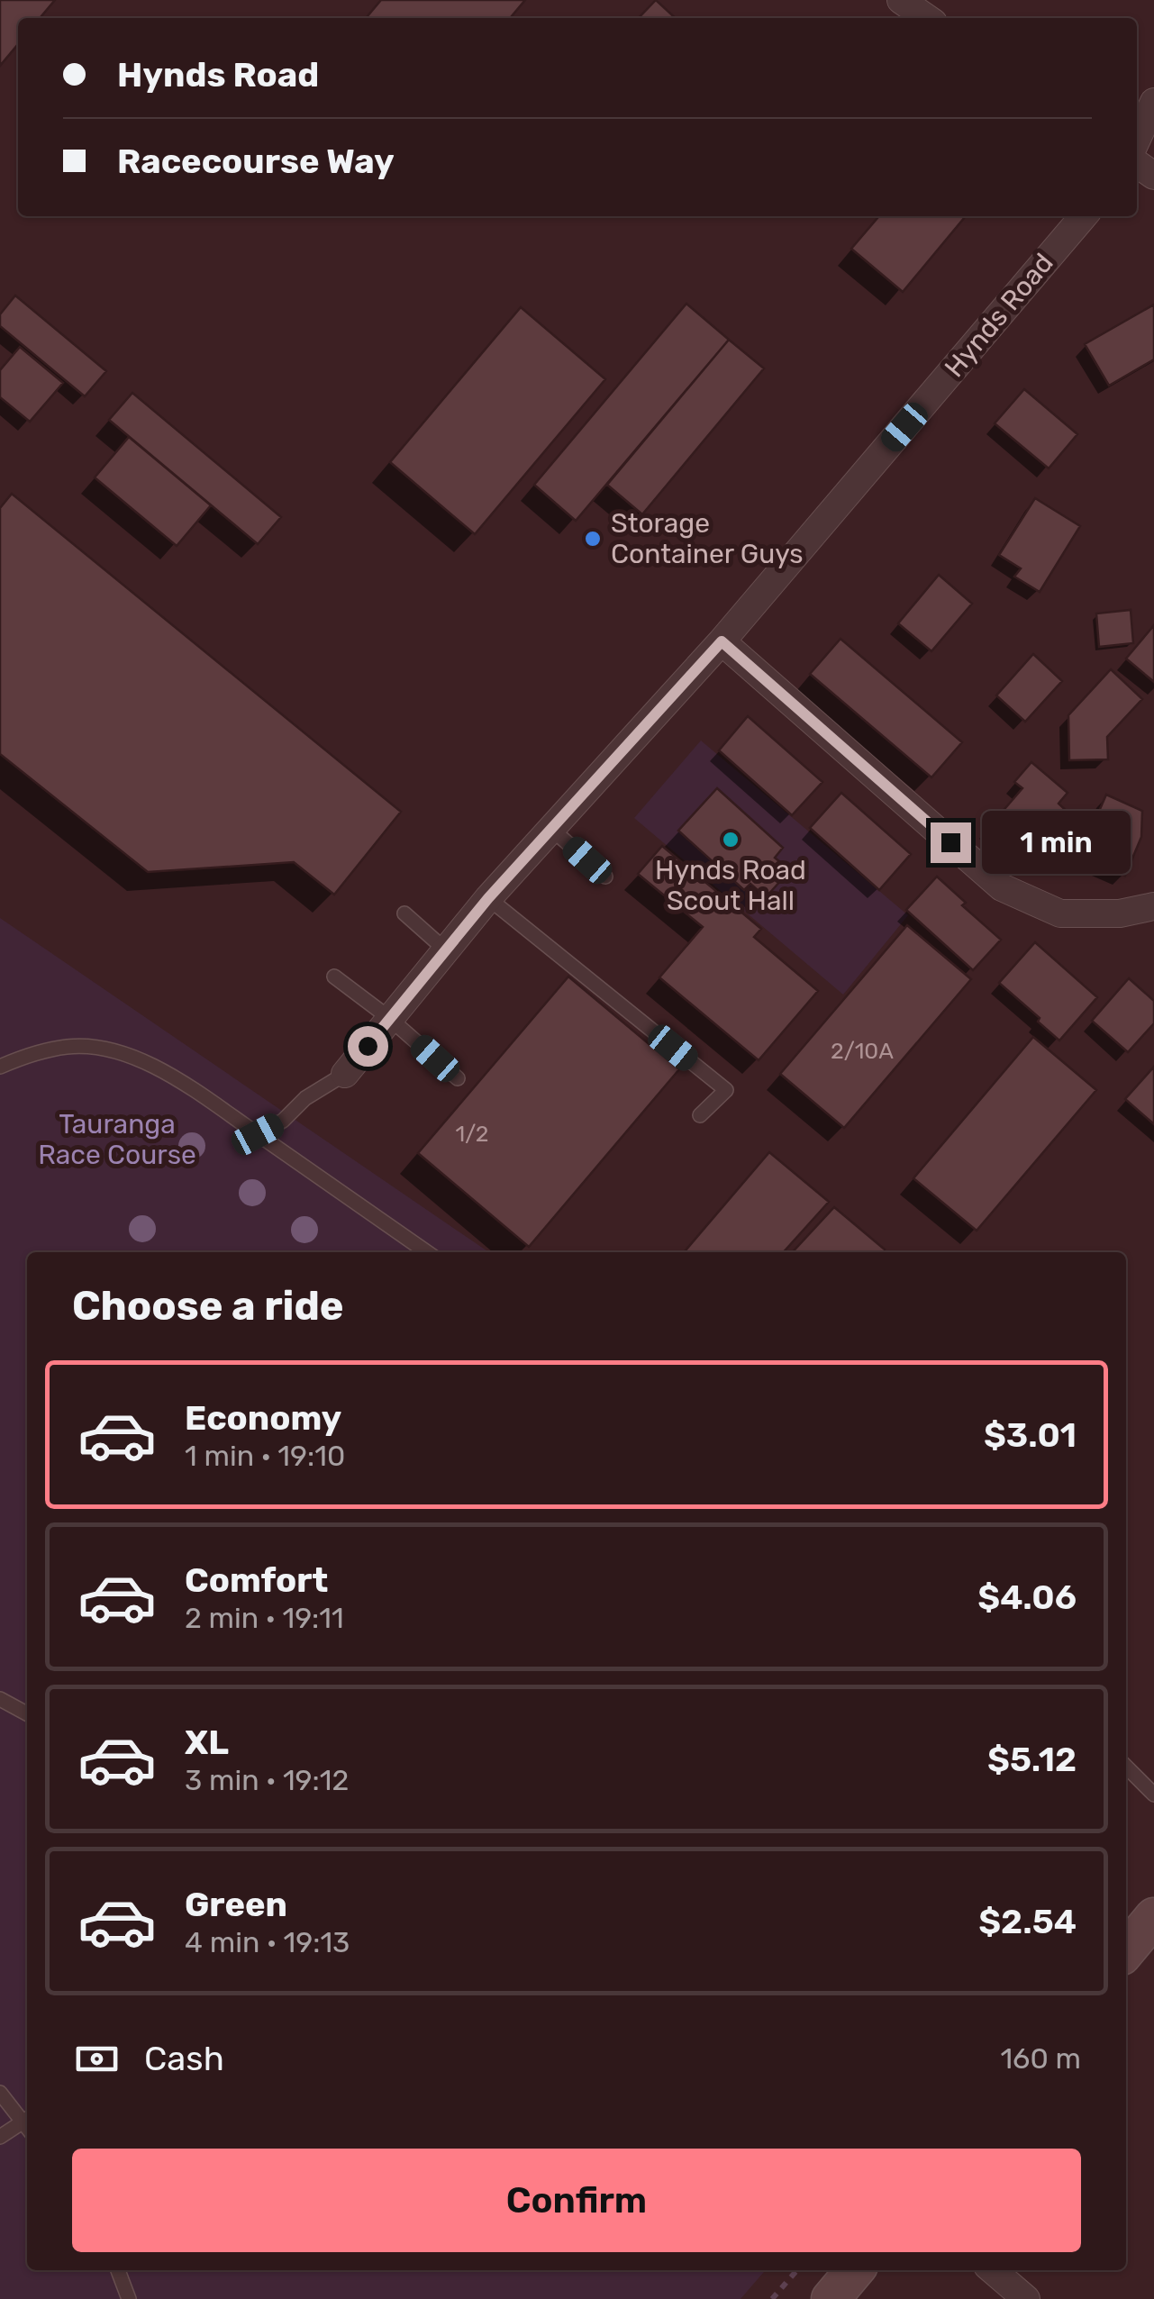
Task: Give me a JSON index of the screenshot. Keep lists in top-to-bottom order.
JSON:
{
  "streets": {
    "street": ["Hynds Road"]
  },
  "parks": ["Tauranga Race Course"],
  "places": ["Storage Container Guys", "Hynds Road Scout Hall"],
  "house_numbers": ["2/10A", "1/2"],
  "page": {
    "banner": ["Hynds Road", "Racecourse Way"],
    "bubble": "1 min",
    "heading": "Choose a ride",
    "list": [
      {
        "name": "Economy",
        "note": "1 min · 19:10",
        "value": "$3.01"
      },
      {
        "name": "Comfort",
        "note": "2 min · 19:11",
        "value": "$4.06"
      },
      {
        "name": "XL",
        "note": "3 min · 19:12",
        "value": "$5.12"
      },
      {
        "name": "Green",
        "note": "4 min · 19:13",
        "value": "$2.54"
      }
    ],
    "pay": ["Cash", "160 m"],
    "buttons": "Confirm"
  }
}
